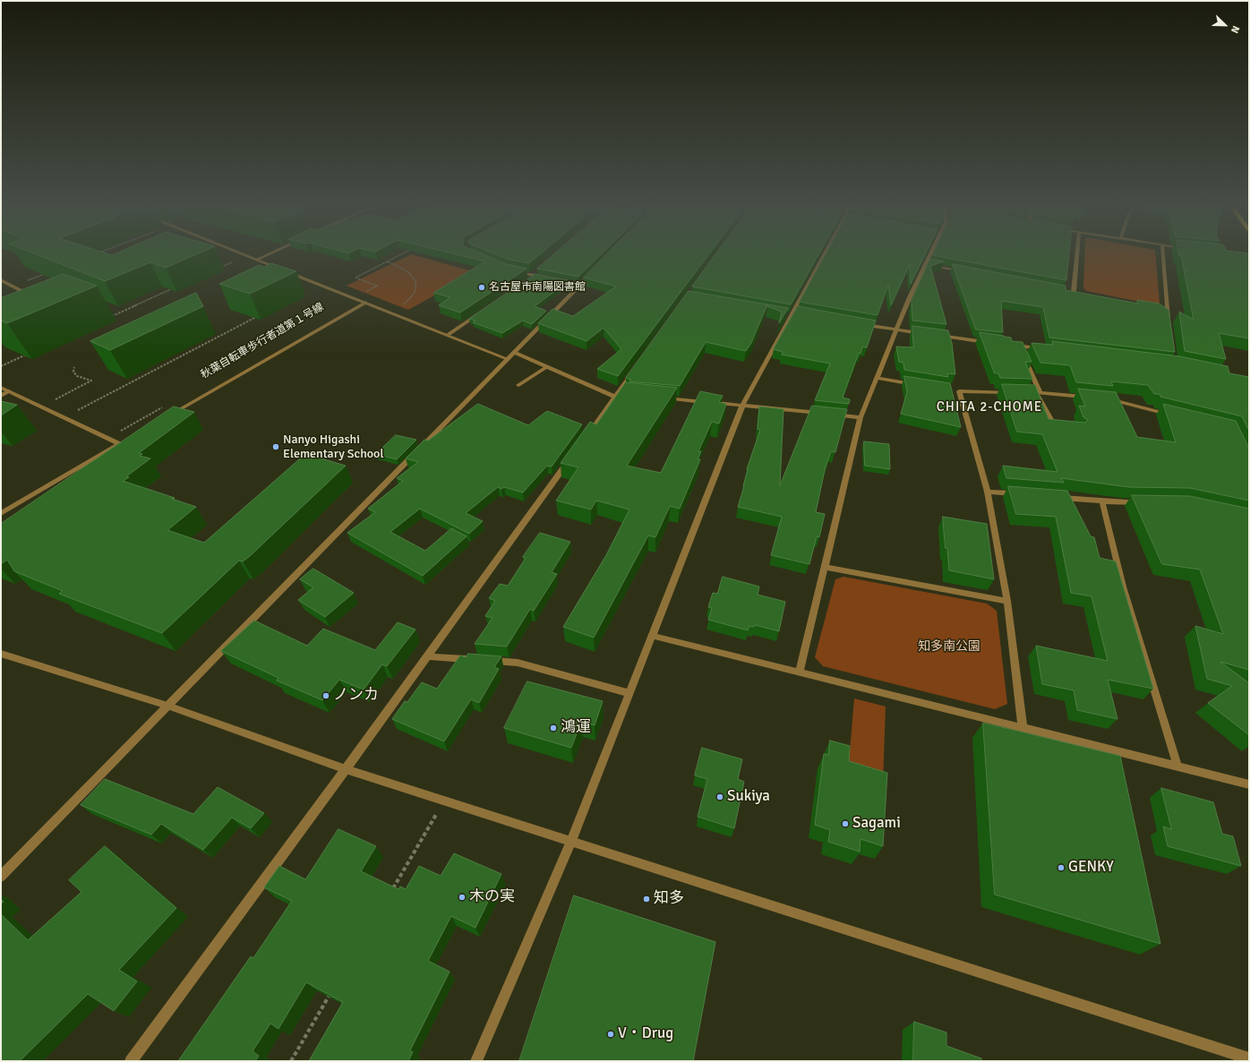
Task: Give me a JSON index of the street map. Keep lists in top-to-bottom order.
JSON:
{
  "districts": ["CHITA 2-CHOME"],
  "parks": ["知多南公園"],
  "places": [
    "名古屋市南陽図書館",
    "Nanyo Higashi Elementary School",
    "ノンカ",
    "鴻運",
    "Sukiya",
    "Sagami",
    "GENKY",
    "木の実",
    "知多",
    "V・Drug"
  ],
  "north": "bottom right"
}
